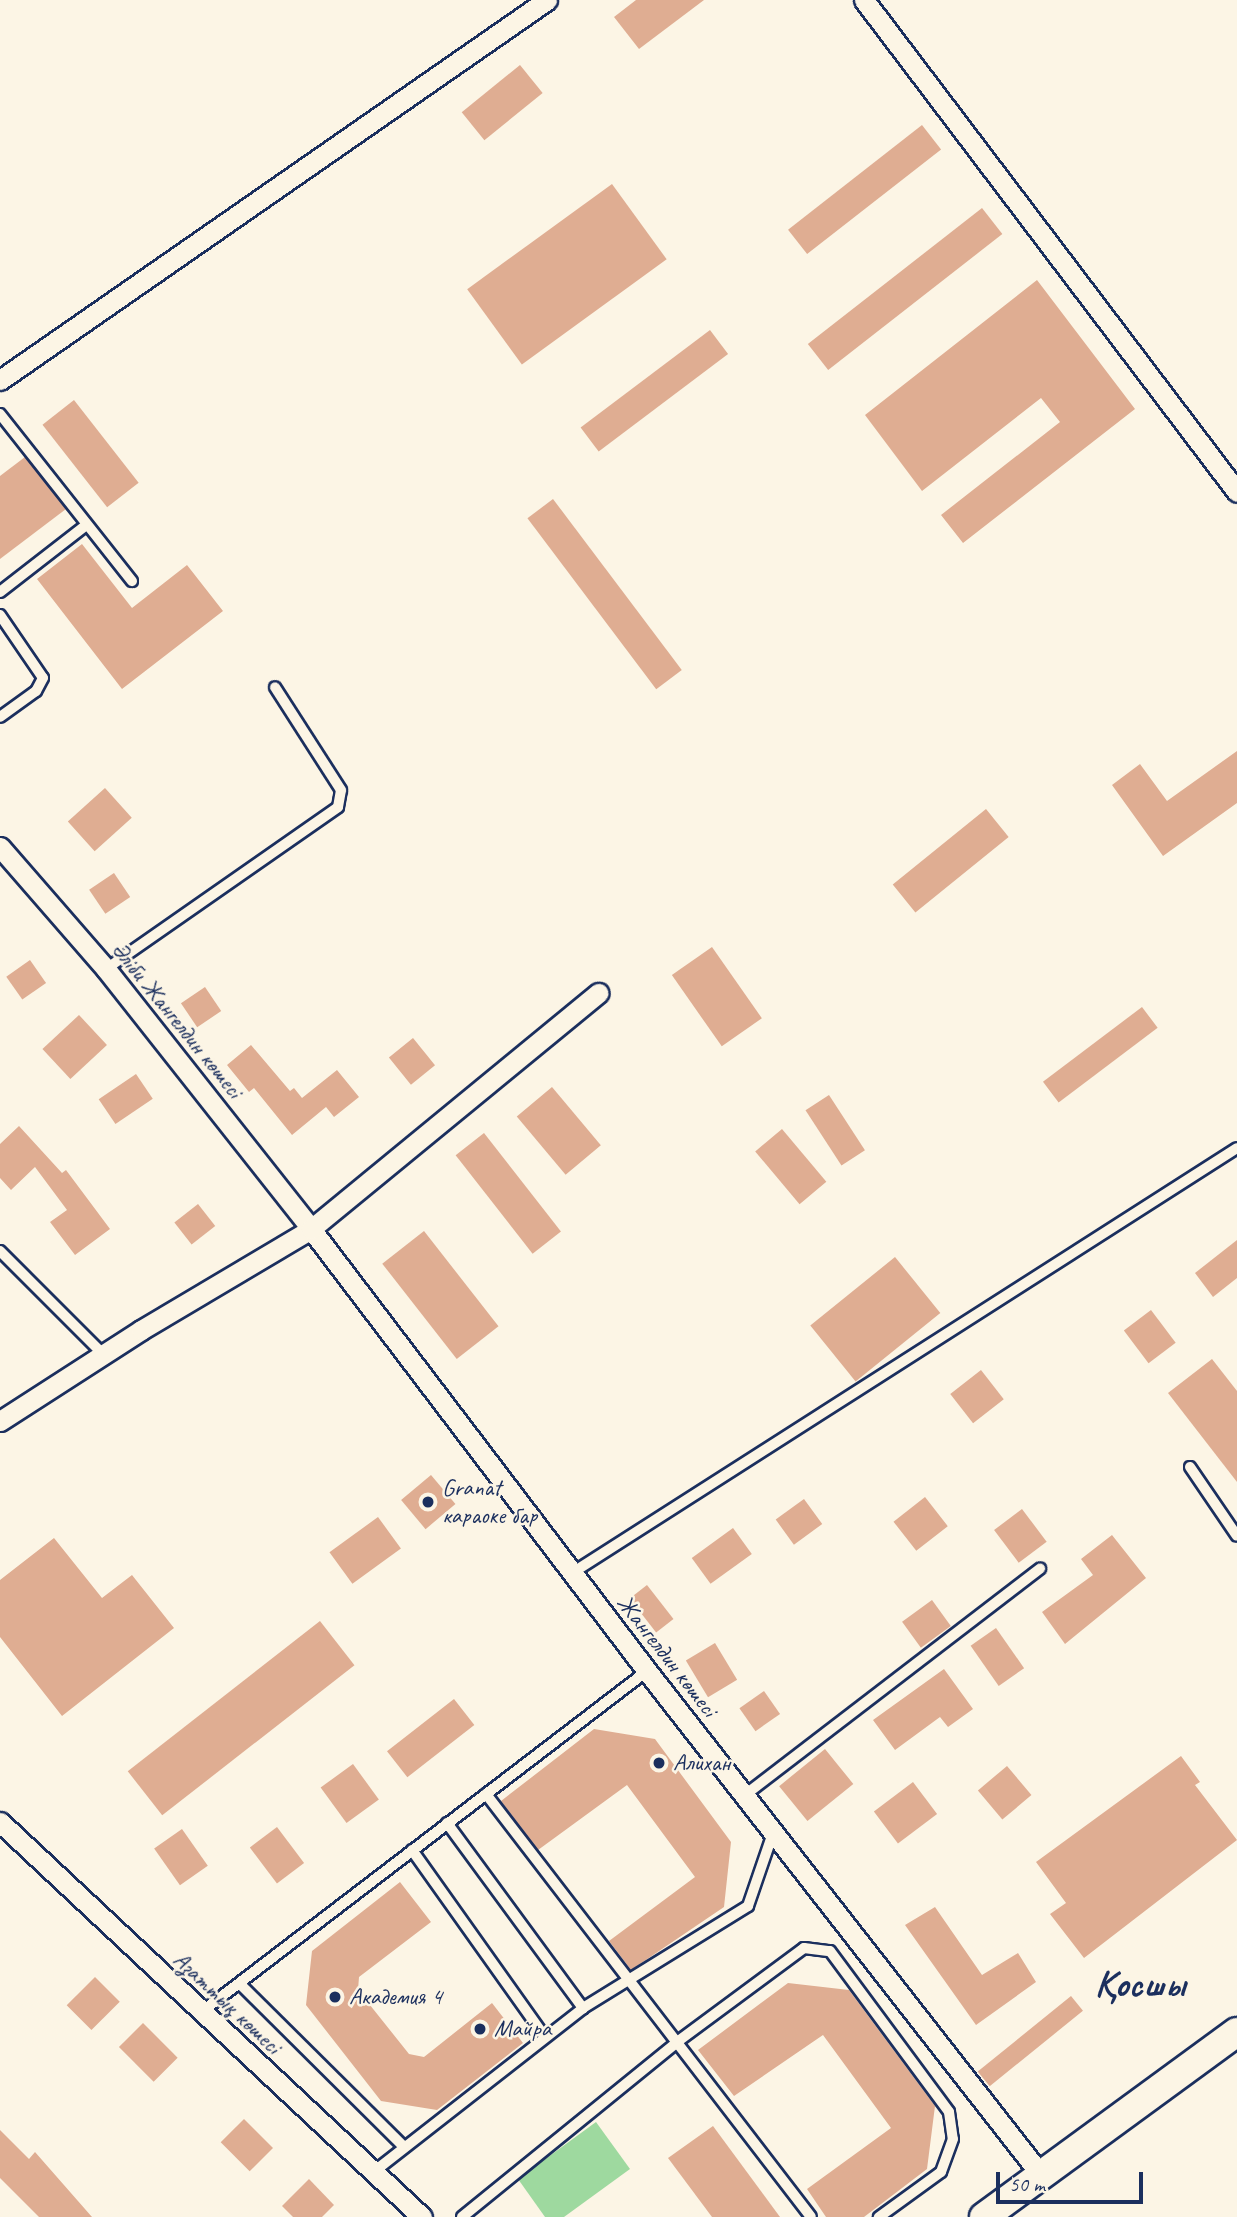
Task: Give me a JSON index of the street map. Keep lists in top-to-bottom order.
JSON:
{
  "streets": {
    "street": ["Әліби Жангелдин көшесі", "Жангелдин көшесі", "Азаттық көшесі"]
  },
  "crossings": [
    ["Әліби Жангелдин көшесі", "Жангелдин көшесі"]
  ],
  "districts": ["Қосшы"],
  "places": [
    "Granat караоке бар",
    "Алихан",
    "Академия 4",
    "Майра"
  ],
  "scale_bar": "50 m"
}
